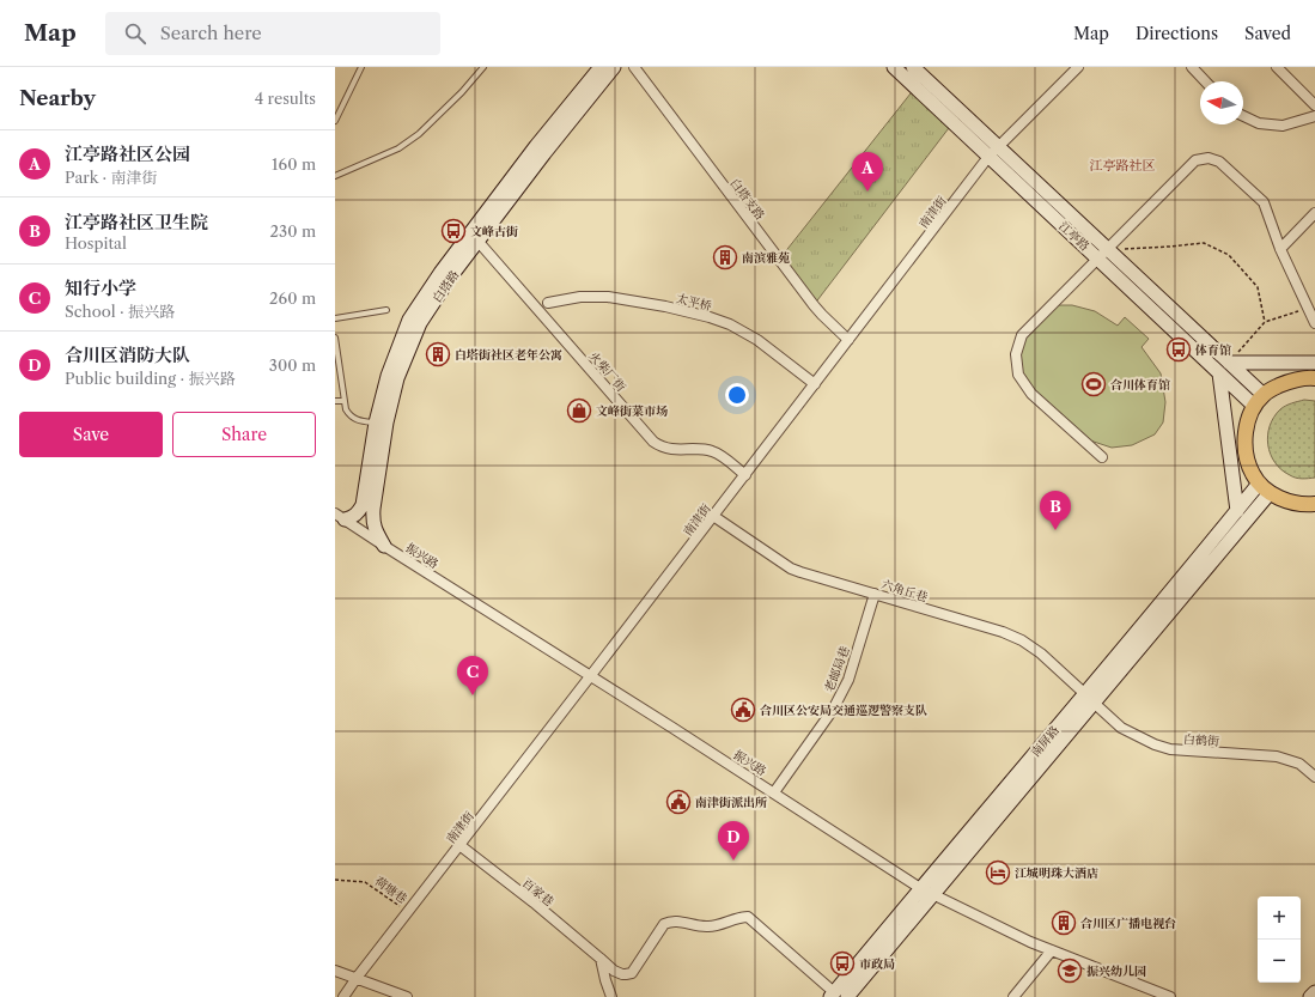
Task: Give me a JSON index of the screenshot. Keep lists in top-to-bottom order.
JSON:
{
  "streets": {
    "street": [
      "白塔支路",
      "南津街",
      "江亭路",
      "白塔路",
      "太平桥",
      "火柴厂街",
      "振兴路",
      "六角丘巷",
      "老邮局巷",
      "白鹤街",
      "南屏路",
      "百家巷"
    ],
    "path": ["荷塘巷"]
  },
  "crossings": [
    ["白塔支路", "南津街"],
    ["南津街", "江亭路"],
    ["南津街", "太平桥"],
    ["南津街", "火柴厂街"],
    ["南津街", "振兴路"],
    ["南津街", "六角丘巷"],
    ["南津街", "荷塘巷"],
    ["南津街", "百家巷"],
    ["白塔路", "火柴厂街"],
    ["白塔路", "振兴路"],
    ["振兴路", "老邮局巷"],
    ["振兴路", "南屏路"],
    ["六角丘巷", "老邮局巷"],
    ["六角丘巷", "白鹤街"],
    ["六角丘巷", "南屏路"],
    ["白鹤街", "南屏路"],
    ["南屏路", "百家巷"]
  ],
  "districts": ["江亭路社区"],
  "places": {
    "bus stop": ["文峰古街", "体育馆", "市政局"],
    "building": ["南滨雅苑", "白塔街社区老年公寓", "合川区广播电视台"],
    "sports": ["合川体育馆"],
    "shop": ["文峰街菜市场"],
    "public building": ["合川区公安局交通巡逻警察支队", "南津街派出所"],
    "hotel": ["江城明珠大酒店"],
    "school or university": ["振兴幼儿园"]
  },
  "north": "left",
  "page": {
    "header": "Map",
    "search": "Search here",
    "nav": ["Map", "Directions", "Saved"],
    "heading": ["Nearby", "4 results"],
    "list": [
      {
        "mark": "A",
        "name": "江亭路社区公园",
        "note": "Park · 南津街",
        "value": "160 m"
      },
      {
        "mark": "B",
        "name": "江亭路社区卫生院",
        "note": "Hospital",
        "value": "230 m"
      },
      {
        "mark": "C",
        "name": "知行小学",
        "note": "School · 振兴路",
        "value": "260 m"
      },
      {
        "mark": "D",
        "name": "合川区消防大队",
        "note": "Public building · 振兴路",
        "value": "300 m"
      }
    ],
    "pins": [
      "A",
      "B",
      "C",
      "D"
    ],
    "buttons": ["Save", "Share"],
    "map_buttons": ["+", "−"]
  }
}
